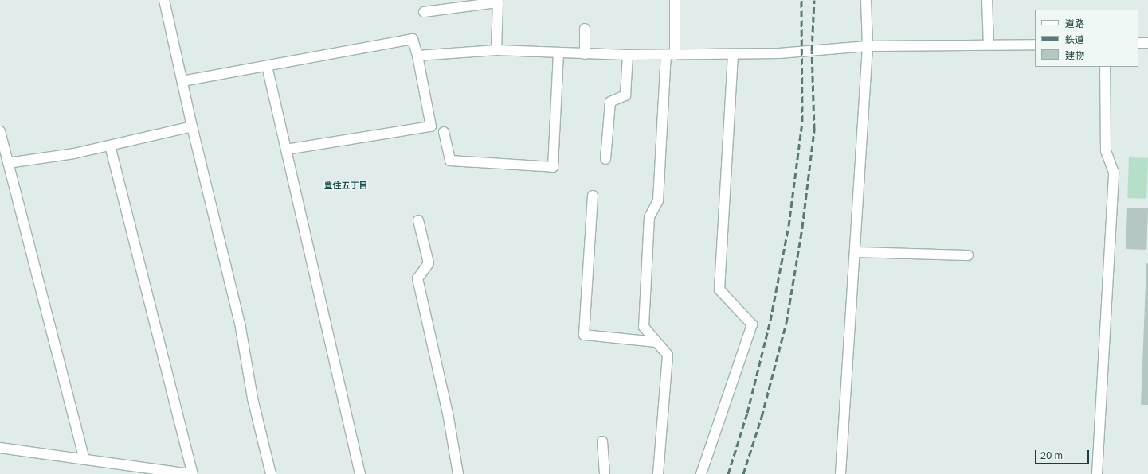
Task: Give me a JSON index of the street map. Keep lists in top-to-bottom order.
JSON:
{
  "districts": ["豊住五丁目"],
  "legend": ["道路", "鉄道", "建物"],
  "scale_bar": "20 m"
}
